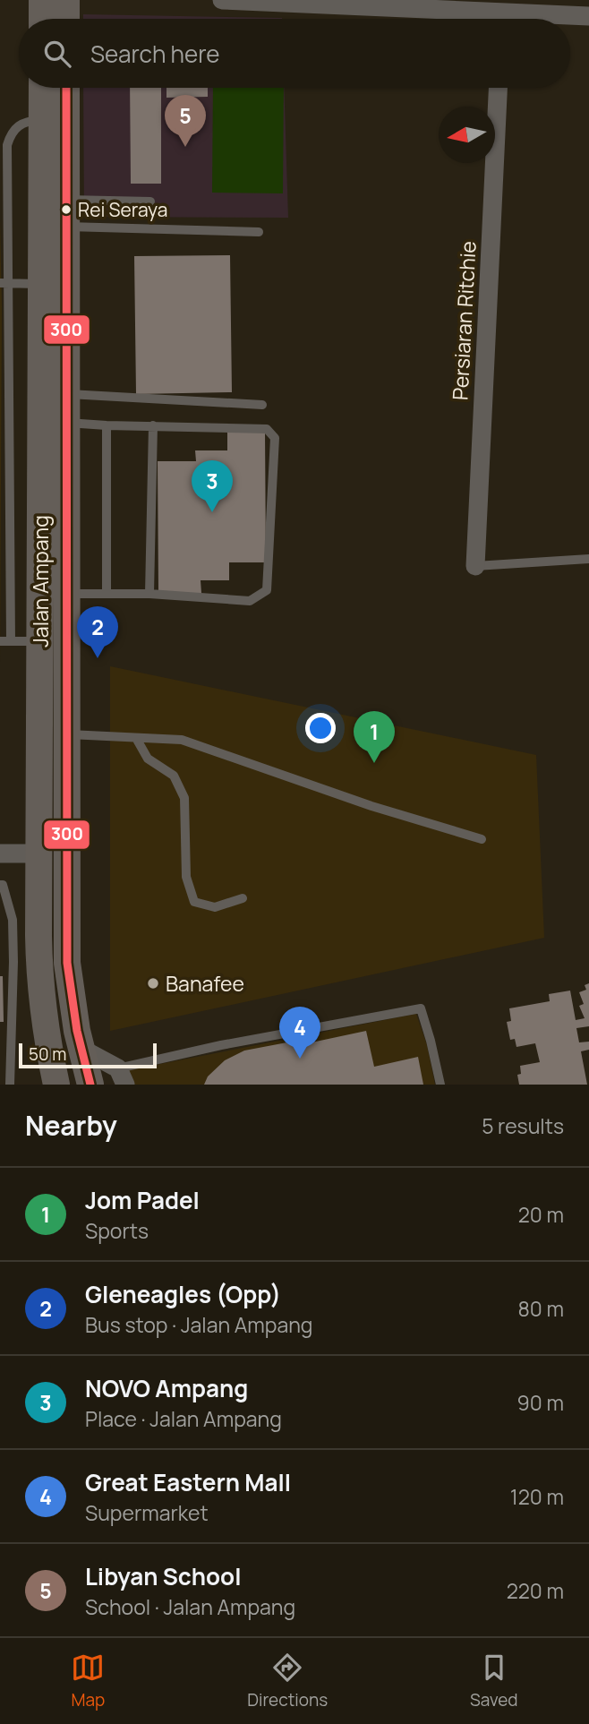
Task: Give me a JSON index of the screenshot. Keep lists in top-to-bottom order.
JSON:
{
  "streets": {
    "main road": ["Jalan Ampang"],
    "street": ["Persiaran Ritchie"]
  },
  "places": ["Rei Seraya", "Banafee"],
  "lines": ["transit line 300"],
  "scale_bar": "50 m",
  "north": "left",
  "page": {
    "search": "Search here",
    "pins": [
      "5",
      "3",
      "2",
      "1",
      "4"
    ],
    "scale": "50 m",
    "heading": ["Nearby", "5 results"],
    "list": [
      {
        "mark": "1",
        "name": "Jom Padel",
        "note": "Sports",
        "value": "20 m"
      },
      {
        "mark": "2",
        "name": "Gleneagles (Opp)",
        "note": "Bus stop · Jalan Ampang",
        "value": "80 m"
      },
      {
        "mark": "3",
        "name": "NOVO Ampang",
        "note": "Place · Jalan Ampang",
        "value": "90 m"
      },
      {
        "mark": "4",
        "name": "Great Eastern Mall",
        "note": "Supermarket",
        "value": "120 m"
      },
      {
        "mark": "5",
        "name": "Libyan School",
        "note": "School · Jalan Ampang",
        "value": "220 m"
      }
    ],
    "nav": ["Map", "Directions", "Saved"]
  }
}
